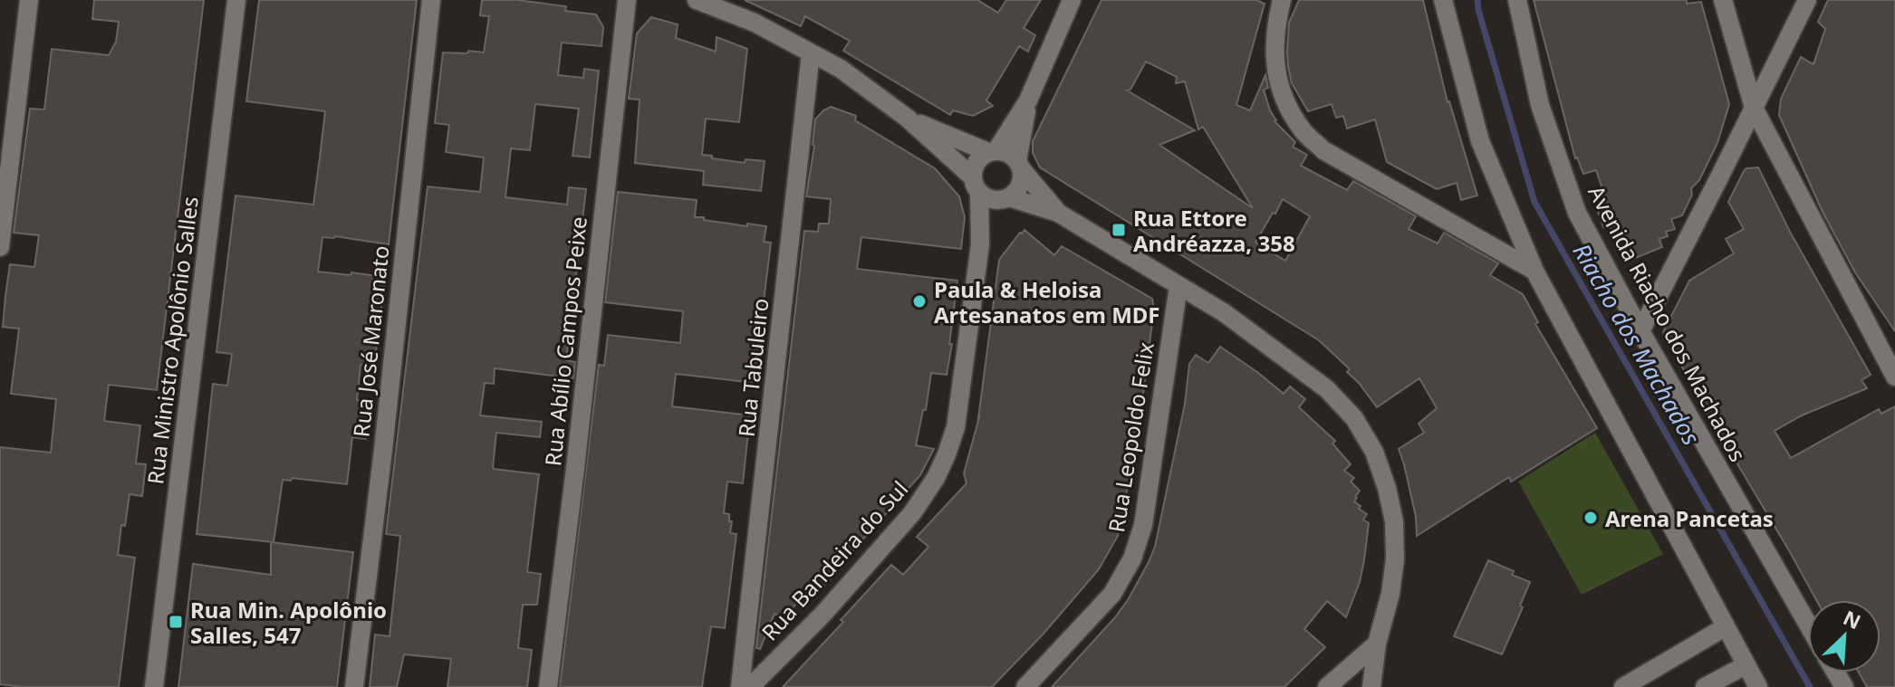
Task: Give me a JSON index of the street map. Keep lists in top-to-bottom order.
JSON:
{
  "streets": {
    "street": [
      "Avenida Riacho dos Machados",
      "Rua Ministro Apolônio Salles",
      "Rua José Maronato",
      "Rua Abílio Campos Peixe",
      "Rua Tabuleiro",
      "Rua Leopoldo Felix",
      "Rua Bandeira do Sul"
    ]
  },
  "water": ["Riacho dos Machados"],
  "places": {
    "transit": ["Rua Ettore Andréazza, 358", "Rua Min. Apolônio Salles, 547"],
    "other": ["Paula & Heloisa Artesanatos em MDF", "Arena Pancetas"]
  },
  "north": "top right"
}
